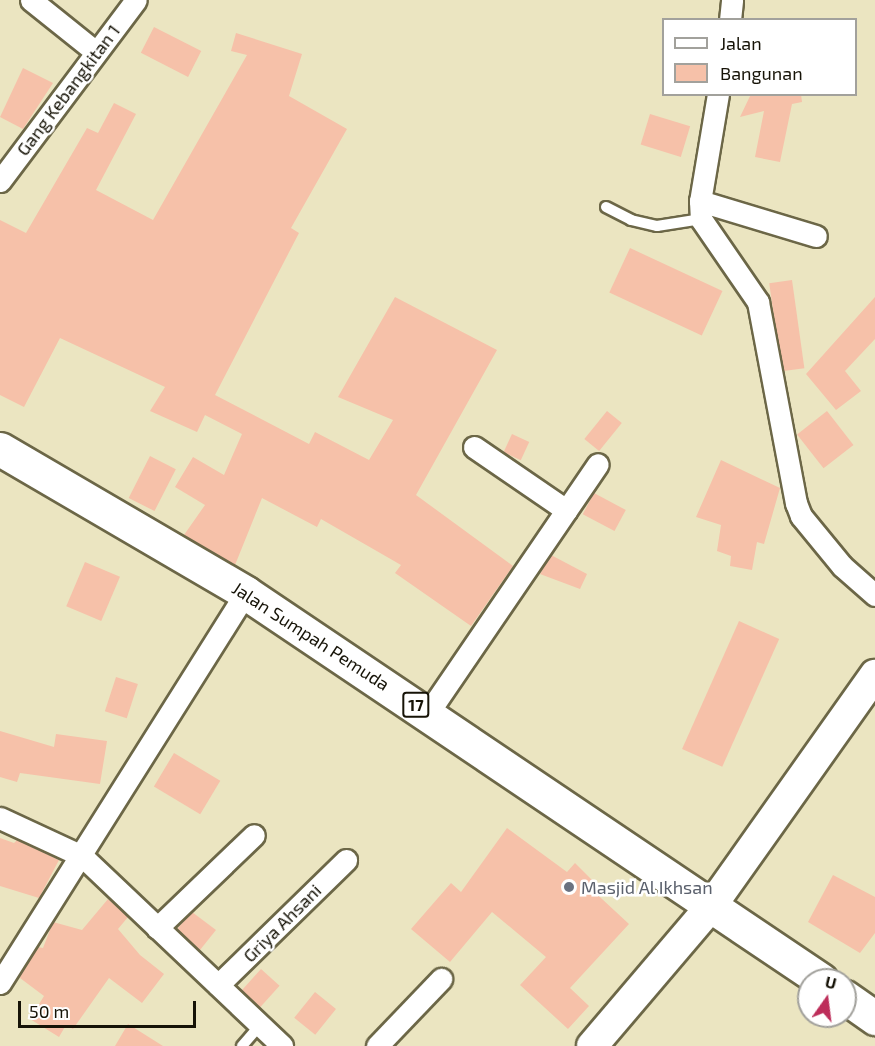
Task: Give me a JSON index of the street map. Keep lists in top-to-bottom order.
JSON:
{
  "streets": {
    "highway": ["Jalan Sumpah Pemuda", "17"],
    "street": ["Gang Kebangkitan 1", "Griya Ahsani"]
  },
  "places": ["Masjid Al Ikhsan"],
  "legend": ["Jalan", "Bangunan"],
  "scale_bar": "50 m",
  "north": "top"
}
